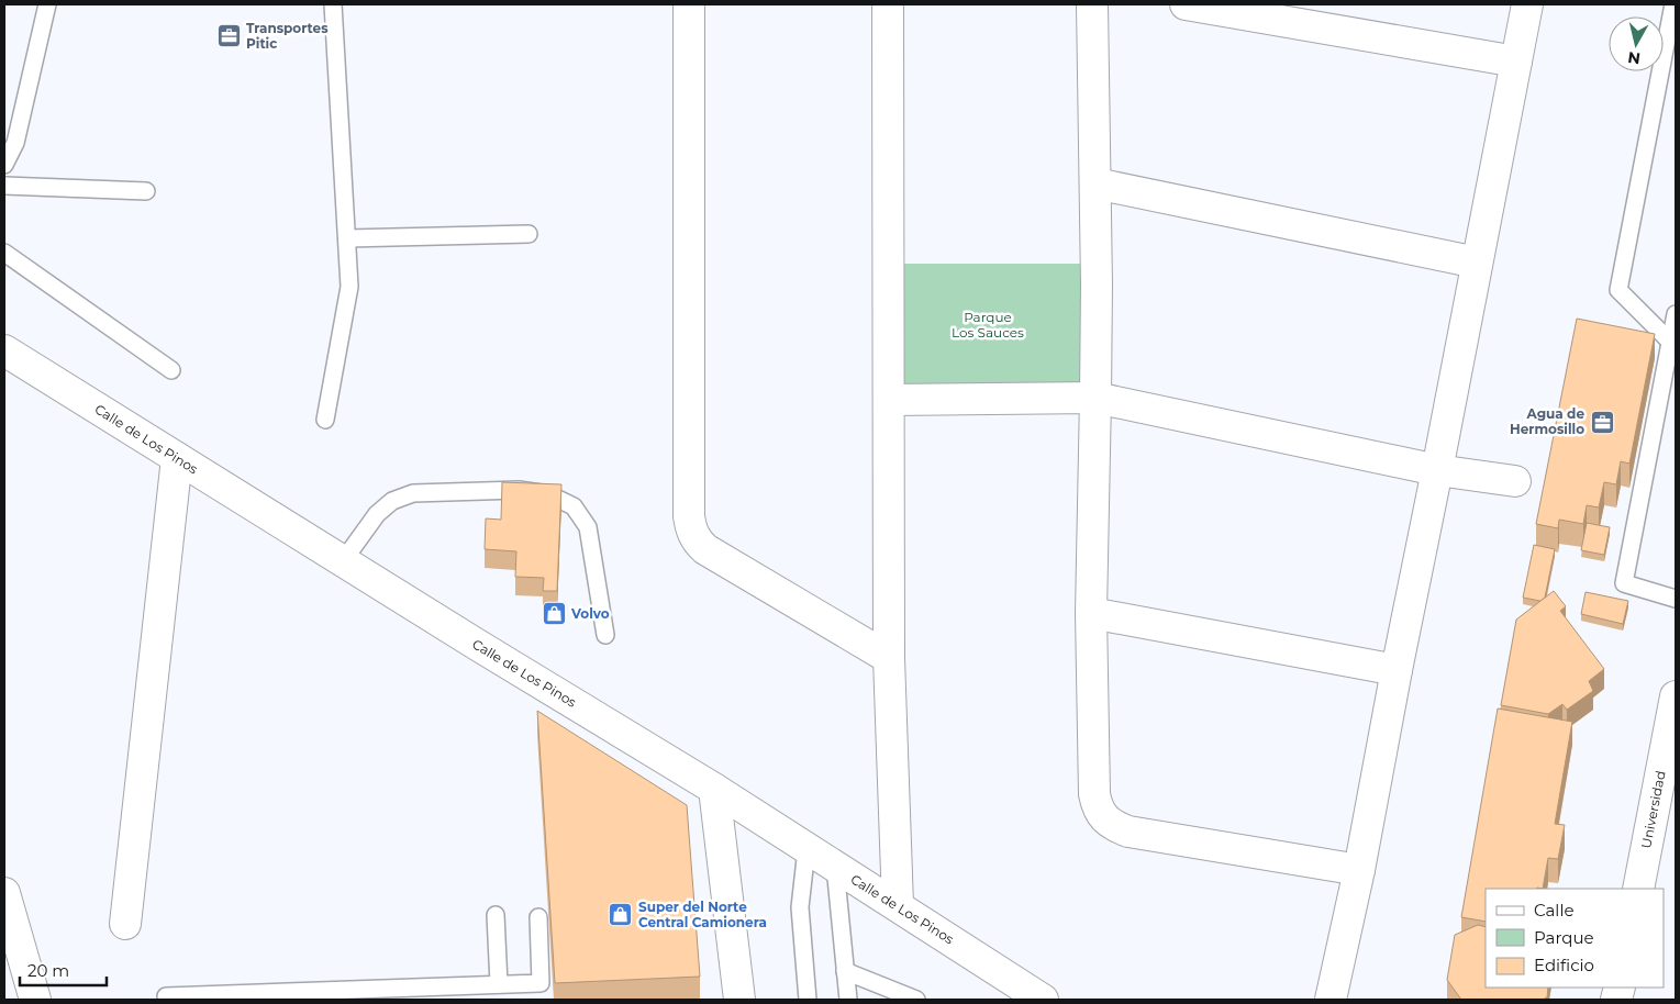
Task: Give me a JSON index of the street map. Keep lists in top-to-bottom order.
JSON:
{
  "streets": {
    "street": ["Calle de Los Pinos", "Universidad"]
  },
  "parks": ["Parque Los Sauces"],
  "places": {
    "office": ["Transportes Pitic", "Agua de Hermosillo"],
    "shop": ["Volvo", "Super del Norte Central Camionera"]
  },
  "legend": ["Calle", "Parque", "Edificio"],
  "scale_bar": "20 m",
  "north": "bottom"
}
